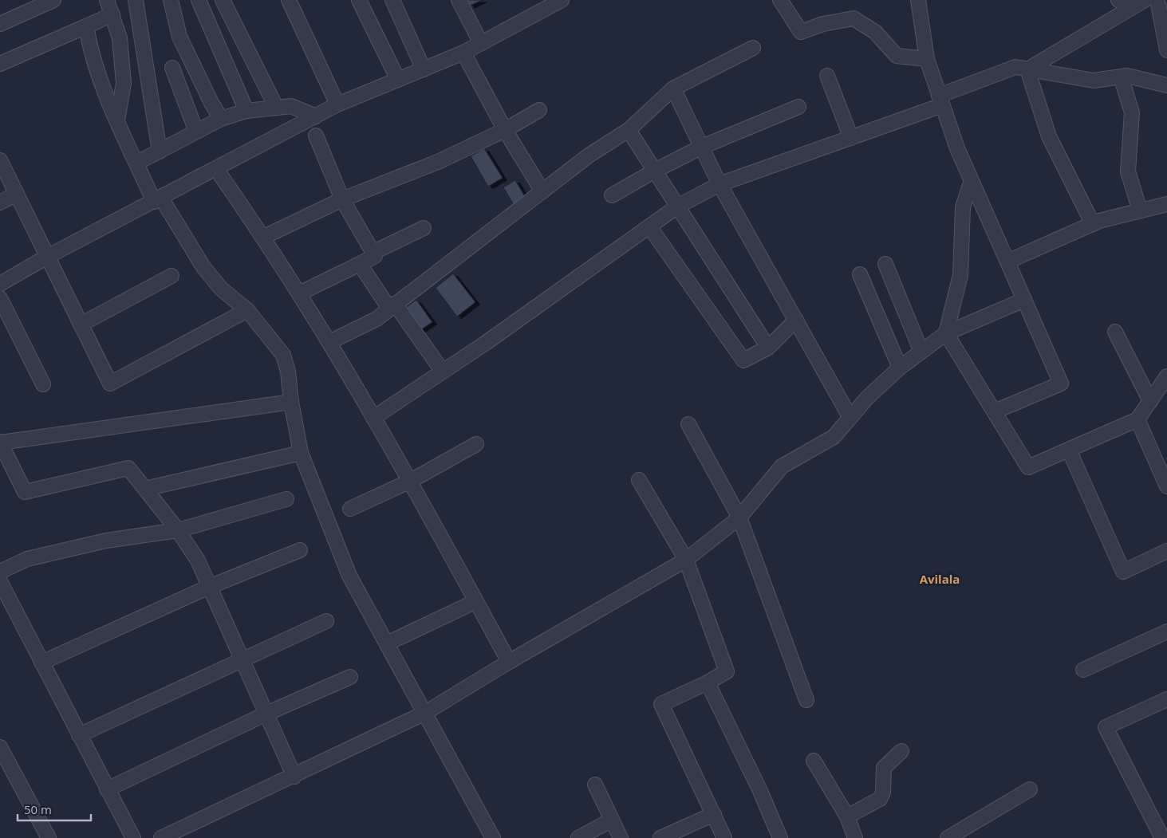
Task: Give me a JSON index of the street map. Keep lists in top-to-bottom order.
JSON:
{
  "districts": ["Avilala"],
  "scale_bar": "50 m"
}
